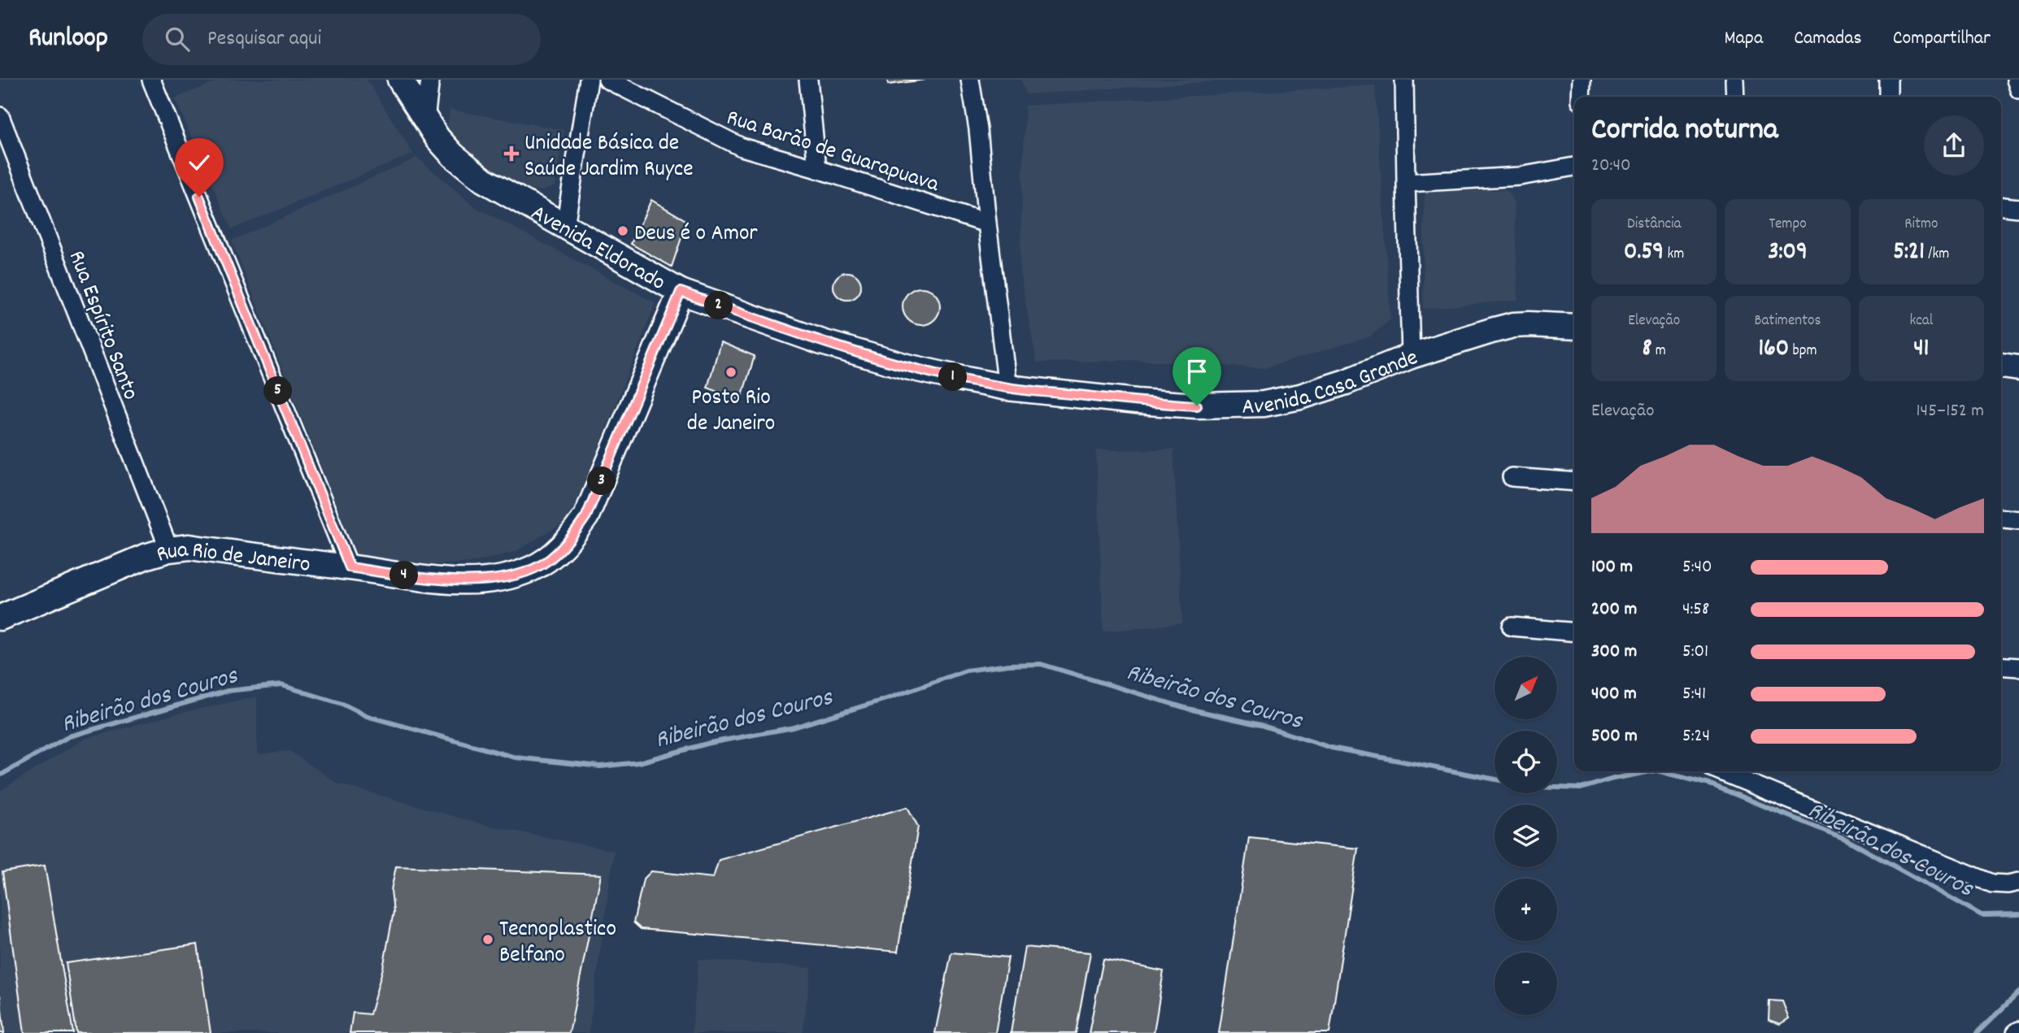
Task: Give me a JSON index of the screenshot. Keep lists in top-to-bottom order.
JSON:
{
  "streets": {
    "main road": ["Avenida Eldorado", "Avenida Casa Grande", "Rua Rio de Janeiro"],
    "street": ["Rua Barão de Guarapuava", "Rua Espírito Santo"]
  },
  "crossings": [
    ["Avenida Eldorado", "Avenida Casa Grande"],
    ["Avenida Eldorado", "Rua Rio de Janeiro"],
    ["Rua Espírito Santo", "Rua Rio de Janeiro"]
  ],
  "water": ["Ribeirão dos Couros"],
  "places": {
    "health": ["Unidade Básica de Saúde Jardim Ruyce"],
    "other": ["Deus é o Amor", "Posto Rio de Janeiro", "Tecnoplastico Belfano"]
  },
  "north": "top right",
  "page": {
    "header": "Runloop",
    "search": "Pesquisar aqui",
    "nav": ["Mapa", "Camadas", "Compartilhar"],
    "heading": ["Corrida noturna", "20:40"],
    "stats": [
      ["Distância", "0.59 km"],
      ["Tempo", "3:09"],
      ["Ritmo", "5:21 /km"],
      ["Elevação", "8 m"],
      ["Batimentos", "160 bpm"],
      ["kcal", "41"]
    ],
    "pins": [
      "2",
      "1",
      "5",
      "3",
      "4"
    ],
    "chart": ["Elevação", "145–152 m"],
    "list": [
      {
        "name": "100 m",
        "note": "5:40"
      },
      {
        "name": "200 m",
        "note": "4:58"
      },
      {
        "name": "300 m",
        "note": "5:01"
      },
      {
        "name": "400 m",
        "note": "5:41"
      },
      {
        "name": "500 m",
        "note": "5:24"
      }
    ],
    "map_buttons": ["+", "−"]
  }
}
